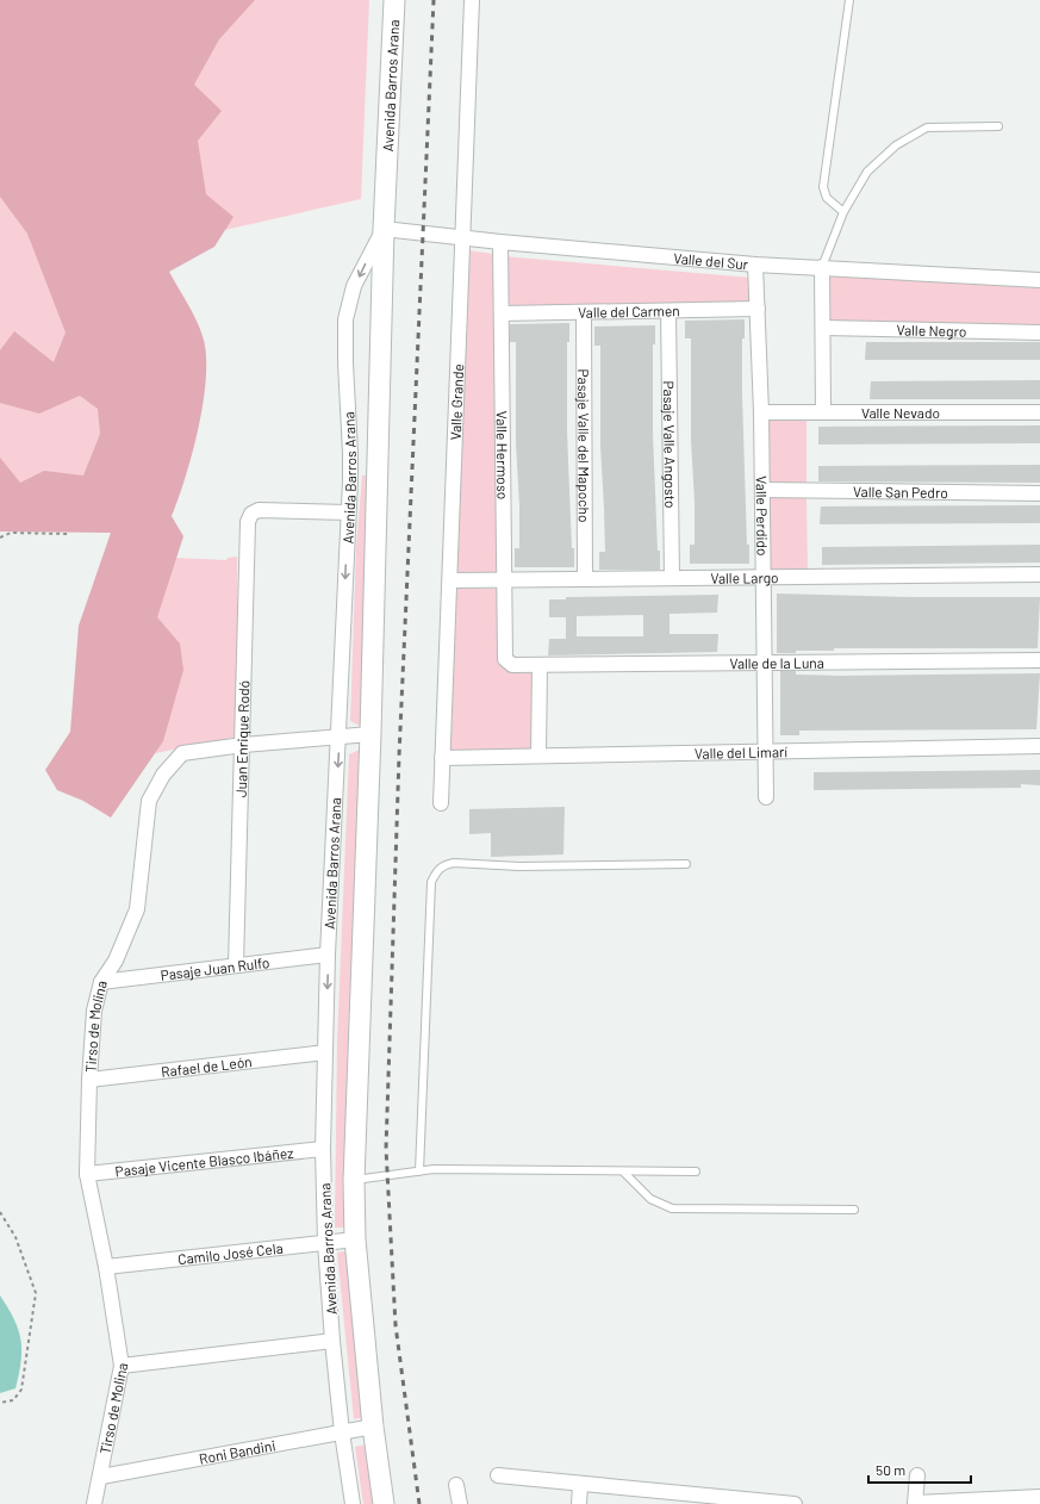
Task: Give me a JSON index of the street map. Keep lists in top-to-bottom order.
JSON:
{
  "streets": {
    "main road": ["Avenida Barros Arana"],
    "street": [
      "Valle del Sur",
      "Valle del Carmen",
      "Valle Negro",
      "Valle Grande",
      "Valle Nevado",
      "Pasaje Valle Angosto",
      "Pasaje Valle del Mapocho",
      "Valle Hermoso",
      "Valle San Pedro",
      "Valle Perdido",
      "Valle Largo",
      "Valle de la Luna",
      "Juan Enrique Rodó",
      "Valle del Limarí",
      "Pasaje Juan Rulfo",
      "Tirso de Molina",
      "Rafael de León",
      "Pasaje Vicente Blasco Ibáñez",
      "Camilo José Cela",
      "Roni Bandini"
    ]
  },
  "crossings": [
    ["Avenida Barros Arana", "Valle del Sur"],
    ["Avenida Barros Arana", "Juan Enrique Rodó"],
    ["Avenida Barros Arana", "Pasaje Juan Rulfo"],
    ["Avenida Barros Arana", "Tirso de Molina"],
    ["Avenida Barros Arana", "Rafael de León"],
    ["Avenida Barros Arana", "Pasaje Vicente Blasco Ibáñez"],
    ["Avenida Barros Arana", "Camilo José Cela"],
    ["Avenida Barros Arana", "Roni Bandini"],
    ["Valle del Sur", "Valle Grande"],
    ["Valle del Sur", "Valle Hermoso"],
    ["Valle del Sur", "Valle Perdido"],
    ["Valle del Carmen", "Pasaje Valle Angosto"],
    ["Valle del Carmen", "Pasaje Valle del Mapocho"],
    ["Valle del Carmen", "Valle Hermoso"],
    ["Valle del Carmen", "Valle Perdido"],
    ["Valle Grande", "Valle Largo"],
    ["Valle Grande", "Valle del Limarí"],
    ["Valle Nevado", "Valle Perdido"],
    ["Pasaje Valle Angosto", "Valle Largo"],
    ["Pasaje Valle del Mapocho", "Valle Largo"],
    ["Valle Hermoso", "Valle Largo"],
    ["Valle Hermoso", "Valle de la Luna"],
    ["Valle San Pedro", "Valle Perdido"],
    ["Valle Perdido", "Valle Largo"],
    ["Valle Perdido", "Valle de la Luna"],
    ["Valle Perdido", "Valle del Limarí"],
    ["Juan Enrique Rodó", "Pasaje Juan Rulfo"],
    ["Juan Enrique Rodó", "Tirso de Molina"],
    ["Pasaje Juan Rulfo", "Tirso de Molina"],
    ["Tirso de Molina", "Rafael de León"],
    ["Tirso de Molina", "Pasaje Vicente Blasco Ibáñez"],
    ["Tirso de Molina", "Camilo José Cela"],
    ["Tirso de Molina", "Roni Bandini"]
  ],
  "scale_bar": "50 m"
}
